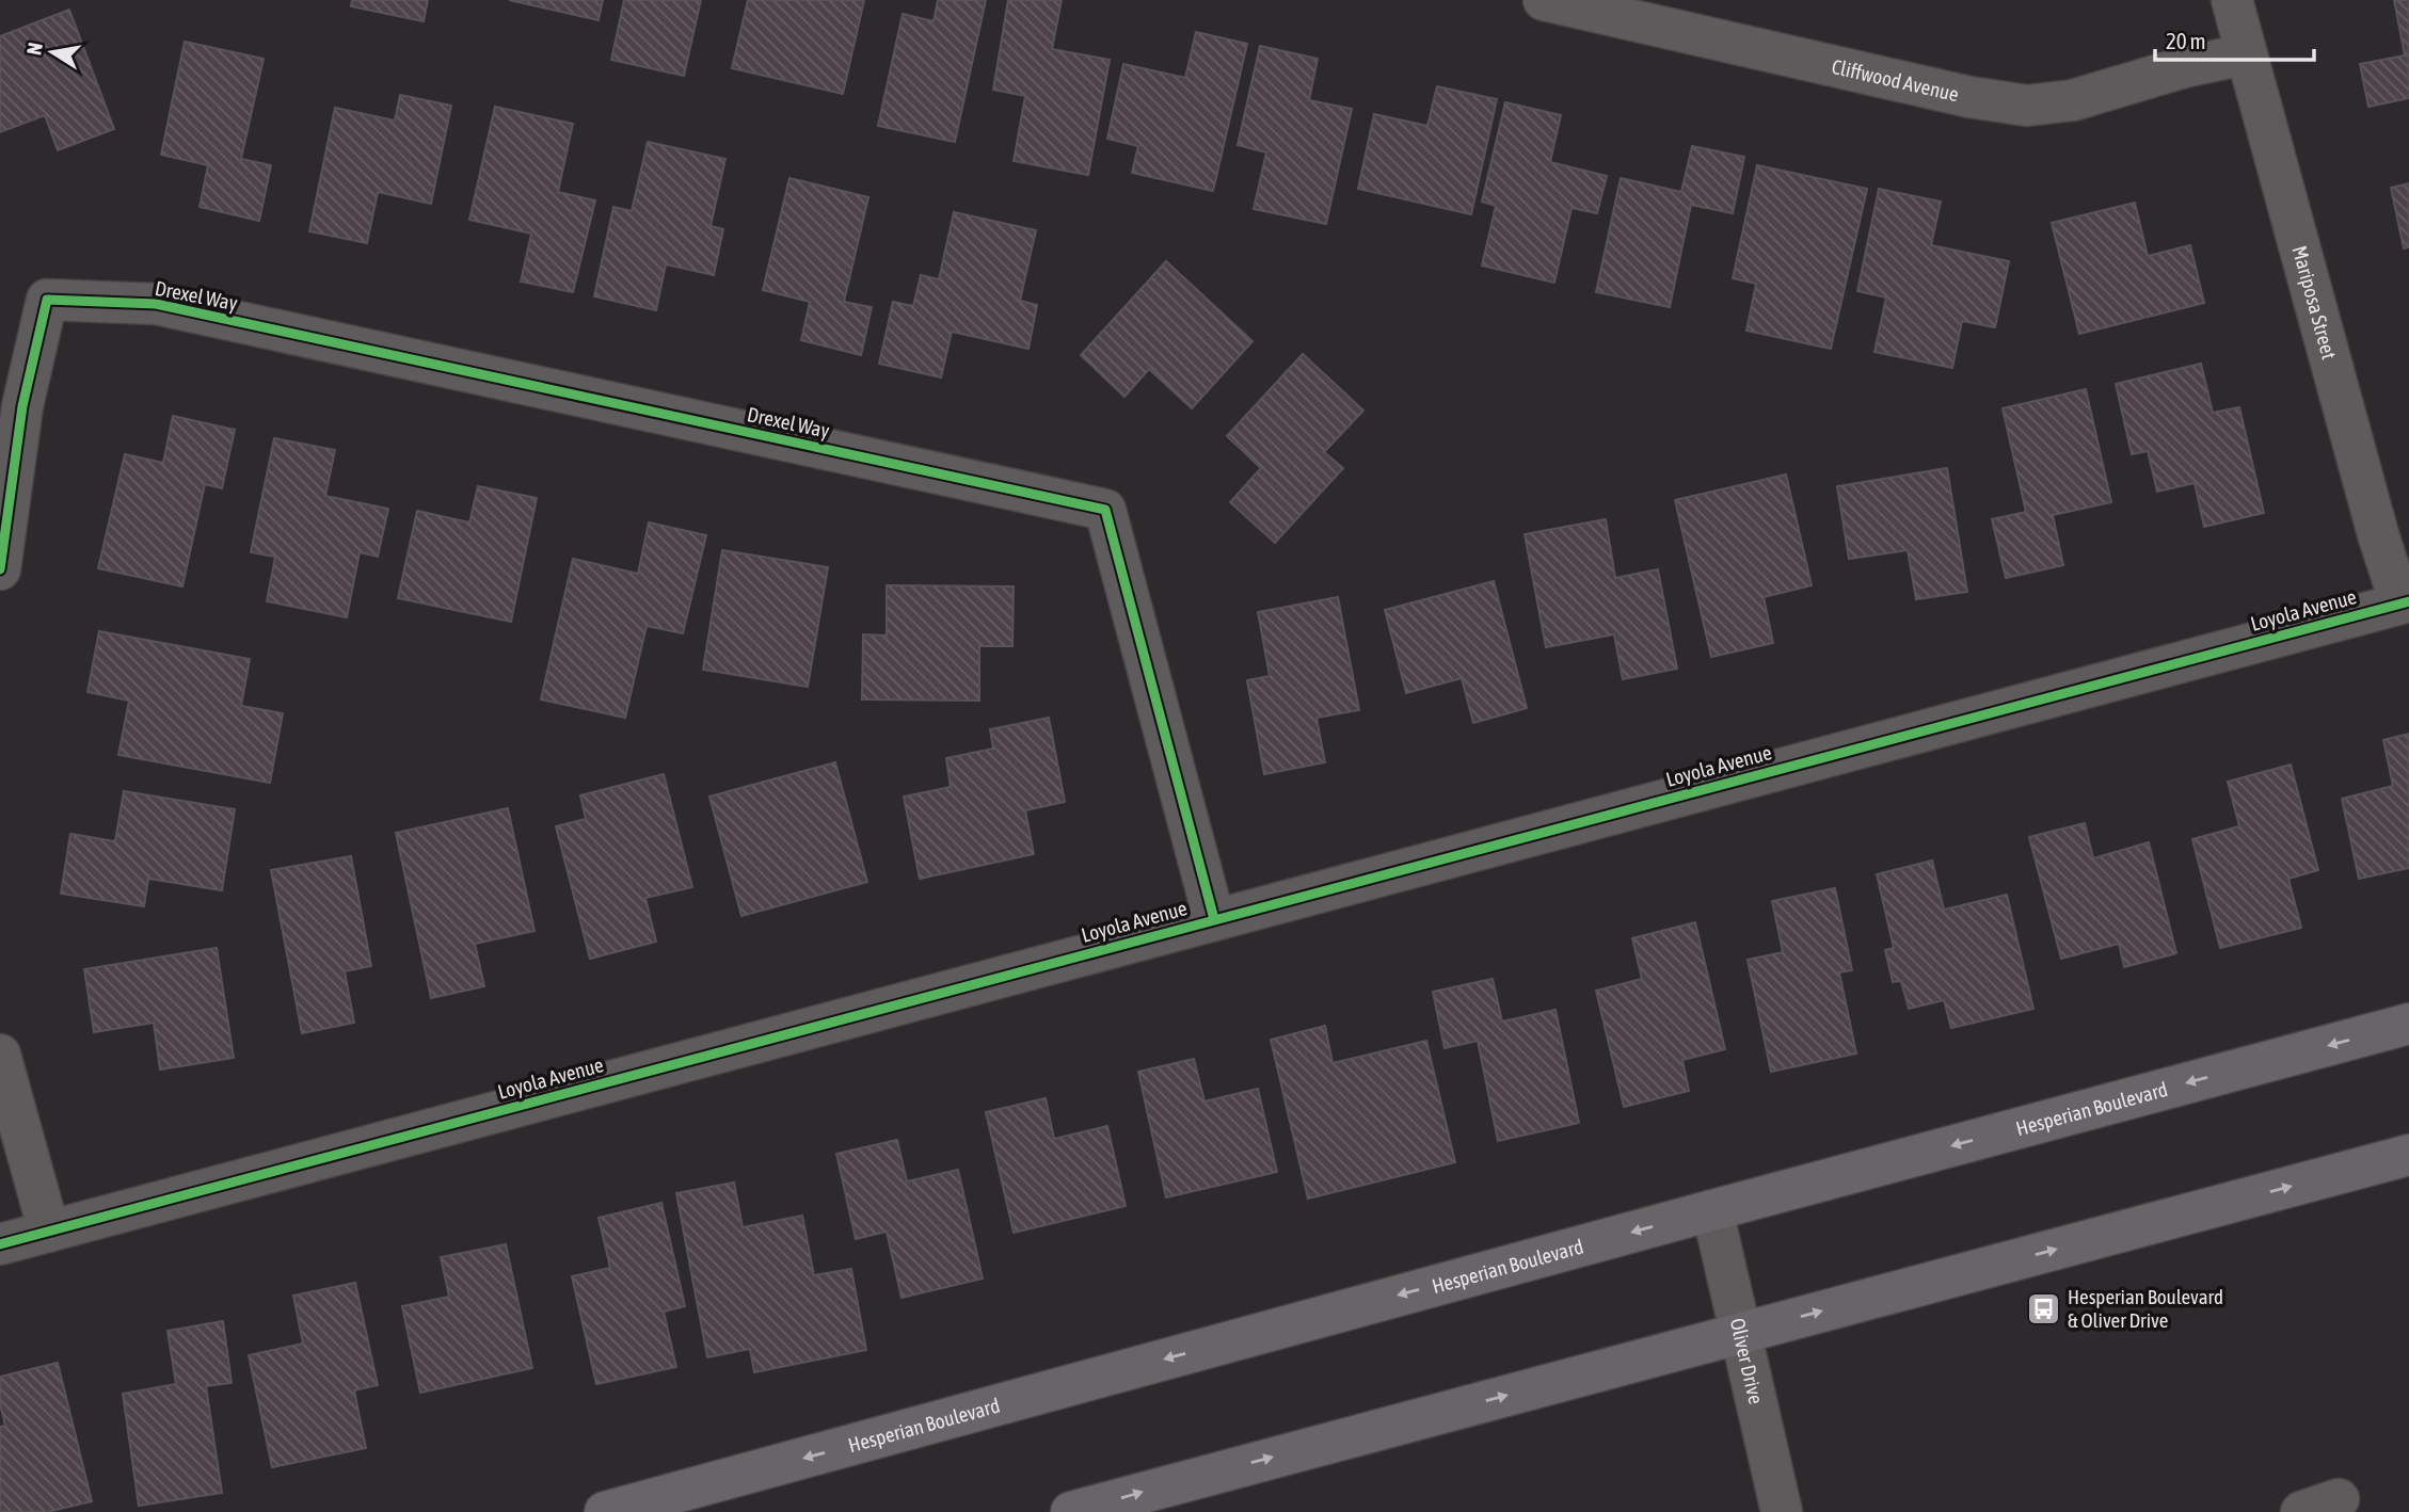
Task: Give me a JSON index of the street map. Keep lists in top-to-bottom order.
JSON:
{
  "streets": {
    "main road": ["Hesperian Boulevard"],
    "street": [
      "Cliffwood Avenue",
      "Drexel Way",
      "Mariposa Street",
      "Loyola Avenue",
      "Oliver Drive"
    ]
  },
  "crossings": [
    ["Cliffwood Avenue", "Mariposa Street"],
    ["Drexel Way", "Loyola Avenue"],
    ["Mariposa Street", "Loyola Avenue"],
    ["Hesperian Boulevard", "Oliver Drive"]
  ],
  "places": {
    "bus stop": ["Hesperian Boulevard & Oliver Drive"]
  },
  "scale_bar": "20 m",
  "north": "left"
}
